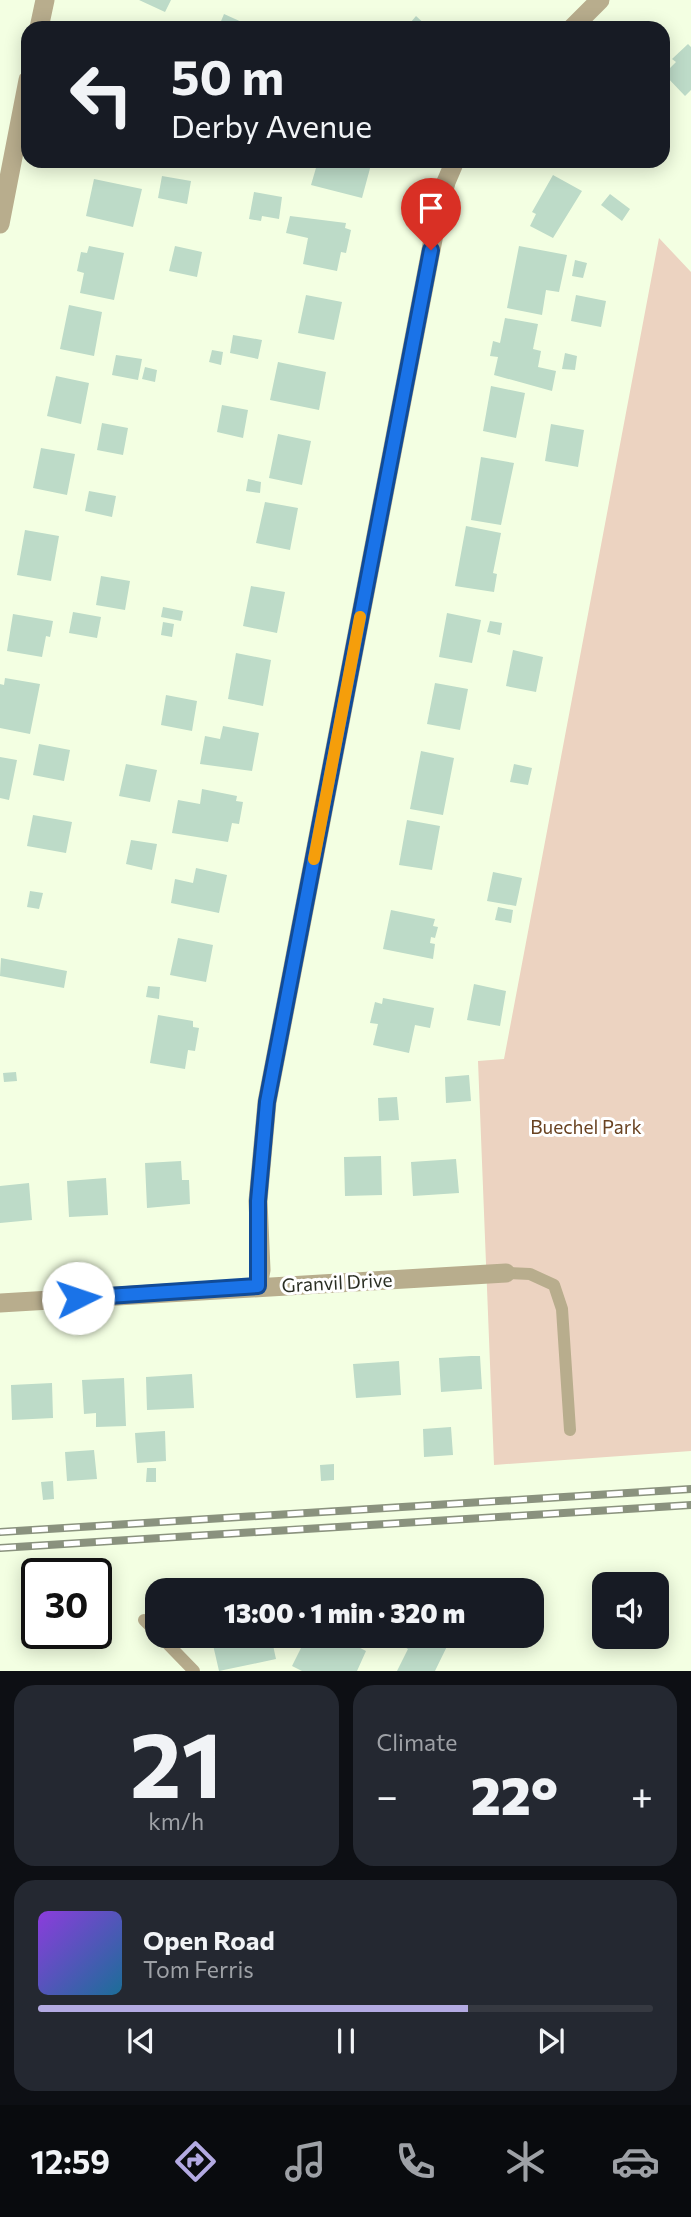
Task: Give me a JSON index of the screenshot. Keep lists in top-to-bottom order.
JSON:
{
  "streets": {
    "street": ["Granvil Drive"]
  },
  "parks": ["Buechel Park"],
  "page": {
    "turn": ["50 m", "Derby Avenue"],
    "limit": "30",
    "trip": "13:00 · 1 min · 320 m",
    "tile": [
      ["21", "km/h"],
      "Climate"
    ],
    "heat": ["−", "22°", "+"],
    "song": ["Open Road", "Tom Ferris"],
    "tabs": "12:59"
  }
}
